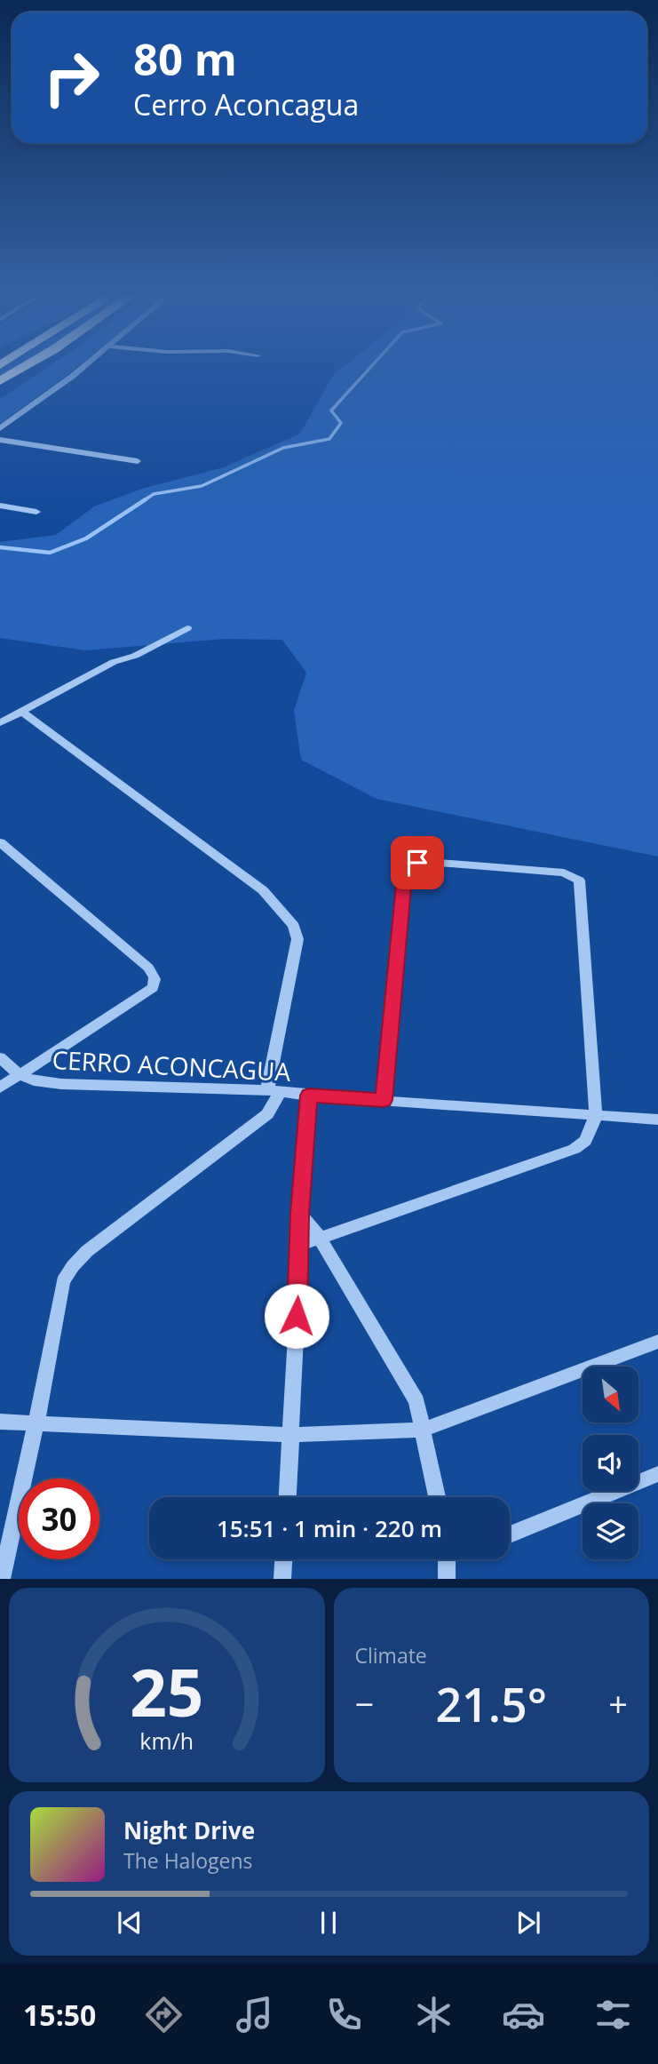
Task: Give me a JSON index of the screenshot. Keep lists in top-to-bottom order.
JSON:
{
  "streets": {
    "street": ["CERRO ACONCAGUA"]
  },
  "north": "bottom right",
  "page": {
    "turn": ["80 m", "Cerro Aconcagua"],
    "limit": "30",
    "trip": "15:51 · 1 min · 220 m",
    "tile": "Climate",
    "heat": ["−", "21.5°", "+"],
    "song": ["Night Drive", "The Halogens"],
    "tabs": "15:50",
    "gauge": ["25", "km/h"]
  }
}
